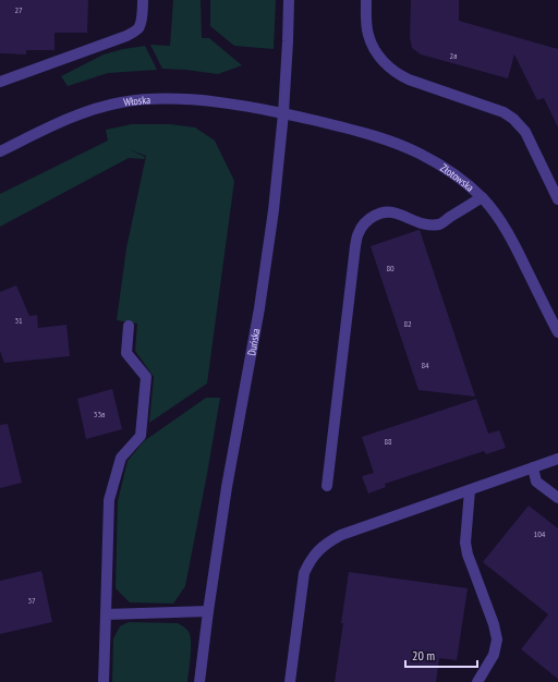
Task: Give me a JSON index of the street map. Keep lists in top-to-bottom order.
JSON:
{
  "streets": {
    "street": ["Włoska", "Złotowska", "Duńska"]
  },
  "crossings": [
    ["Włoska", "Złotowska"],
    ["Włoska", "Duńska"],
    ["Złotowska", "Duńska"]
  ],
  "house_numbers": [
    "27",
    "2a",
    "80",
    "31",
    "82",
    "84",
    "33a",
    "88",
    "104",
    "37"
  ],
  "scale_bar": "20 m"
}
